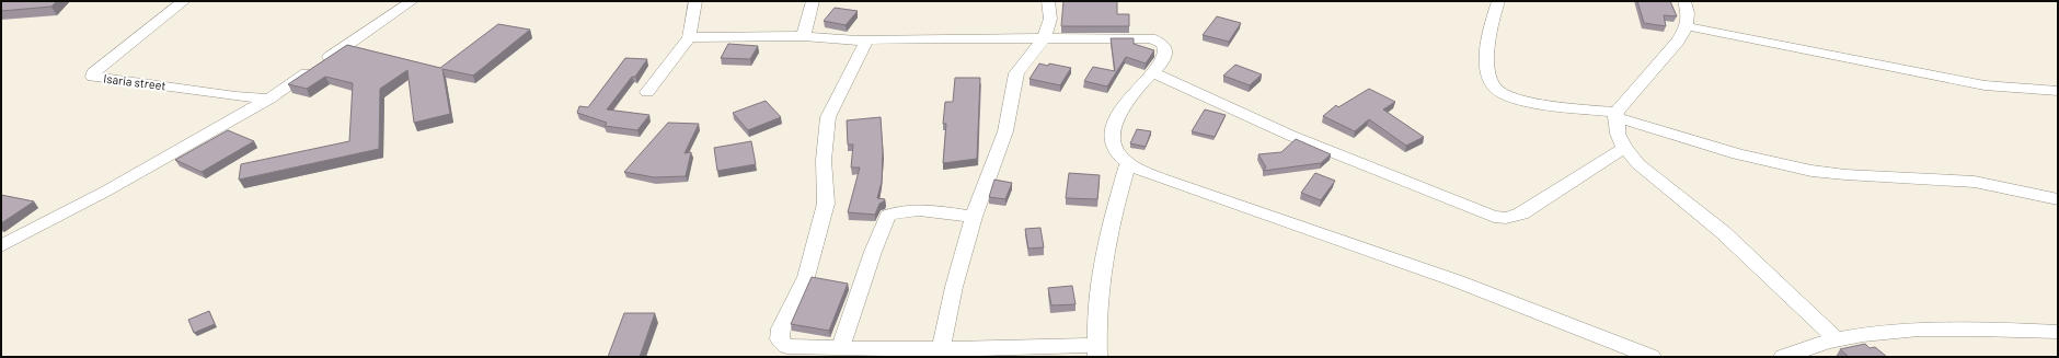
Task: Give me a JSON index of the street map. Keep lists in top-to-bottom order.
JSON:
{
  "streets": {
    "street": ["Isaria street"]
  }
}
